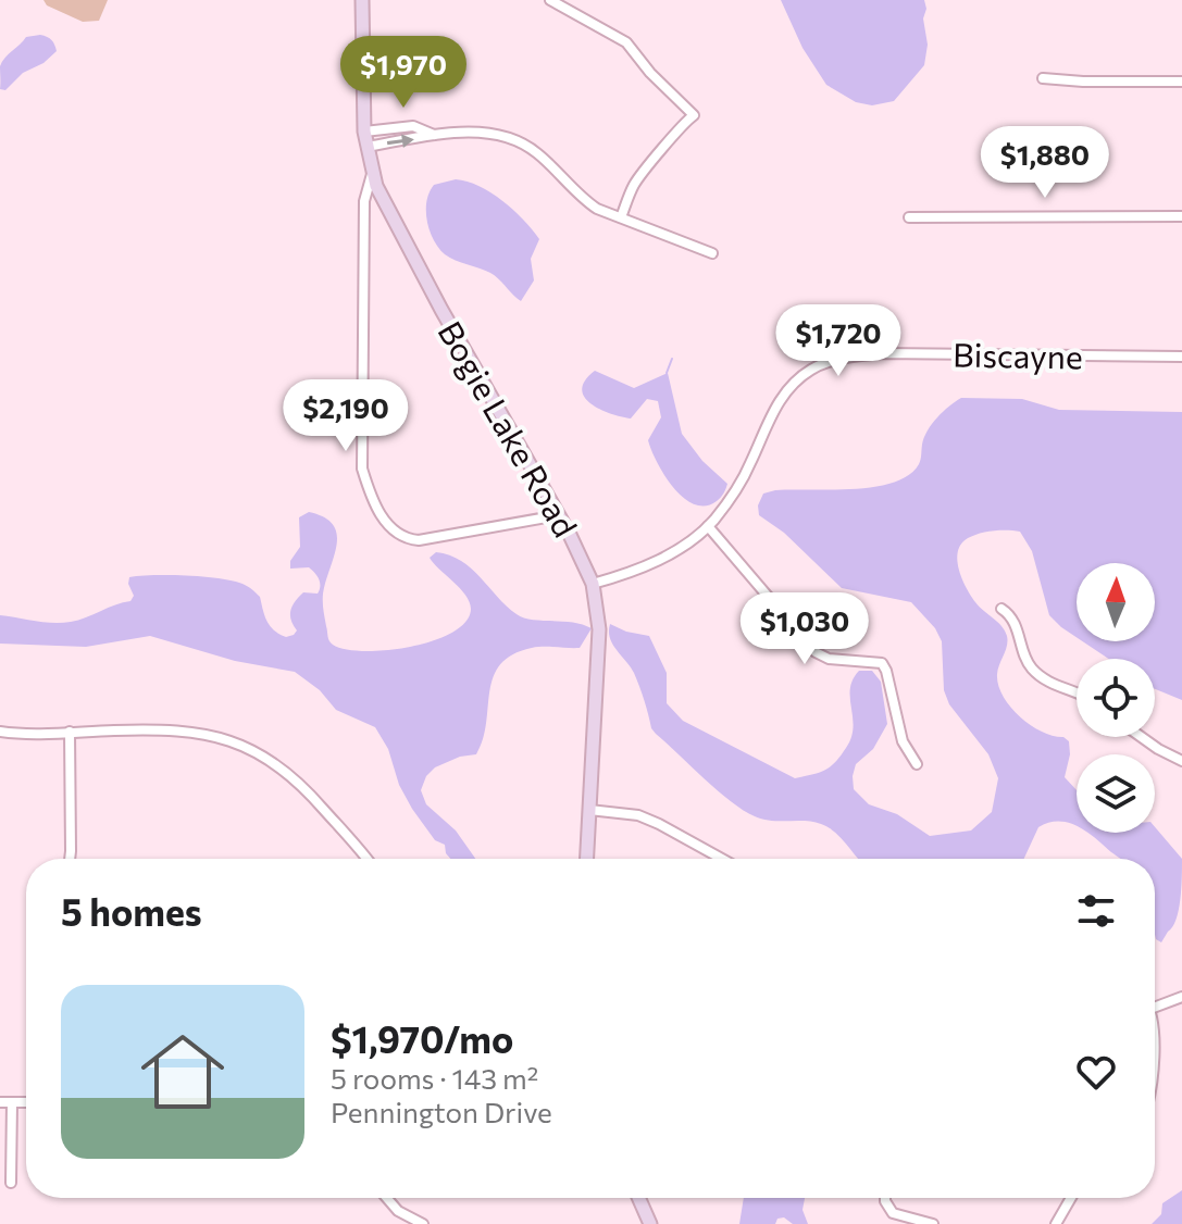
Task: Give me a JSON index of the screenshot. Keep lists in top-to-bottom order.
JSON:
{
  "streets": {
    "main road": ["Bogie Lake Road"],
    "street": ["Biscayne"]
  },
  "crossings": [
    ["Biscayne", "Bogie Lake Road"]
  ],
  "north": "top",
  "page": {
    "price": [
      "$1,970",
      "$1,880",
      "$1,720",
      "$2,190",
      "$1,030"
    ],
    "heading": "5 homes",
    "list": [
      {
        "name": "$1,970/mo",
        "note": "5 rooms · 143 m² · Pennington Drive"
      }
    ]
  }
}
